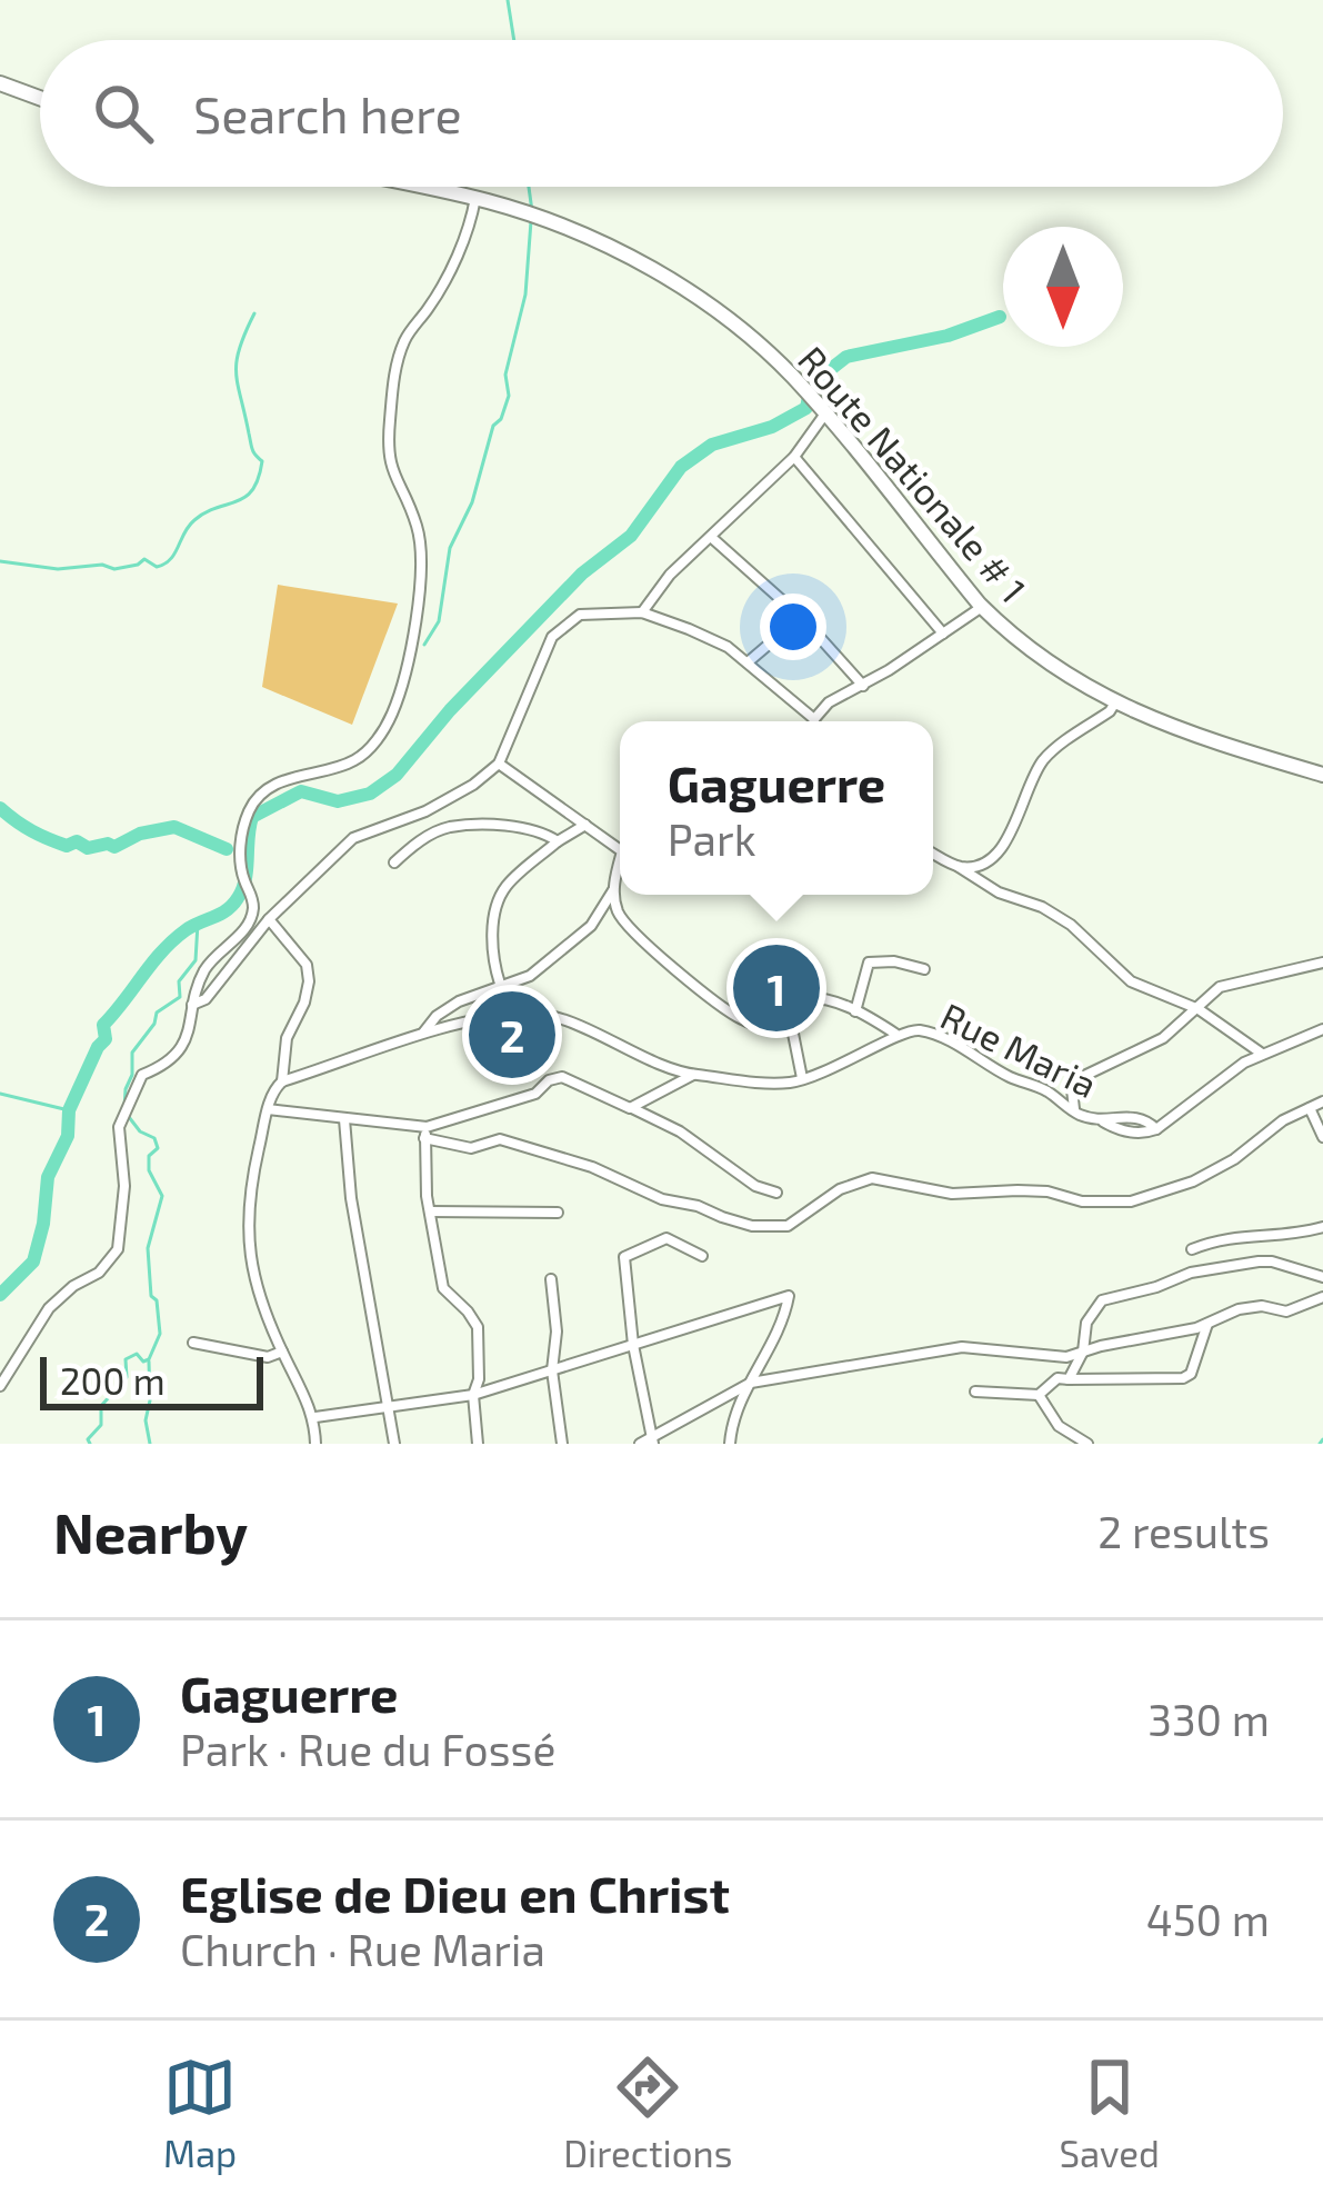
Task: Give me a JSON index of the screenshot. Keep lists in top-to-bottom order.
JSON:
{
  "streets": {
    "main road": ["Route Nationale # 1"],
    "street": ["Rue Maria"]
  },
  "scale_bar": "200 m",
  "north": "bottom",
  "page": {
    "search": "Search here",
    "popup": ["Gaguerre", "Park"],
    "pins": ["1", "2"],
    "scale": "200 m",
    "heading": ["Nearby", "2 results"],
    "list": [
      {
        "mark": "1",
        "name": "Gaguerre",
        "note": "Park · Rue du Fossé",
        "value": "330 m"
      },
      {
        "mark": "2",
        "name": "Eglise de Dieu en Christ",
        "note": "Church · Rue Maria",
        "value": "450 m"
      }
    ],
    "nav": ["Map", "Directions", "Saved"]
  }
}
